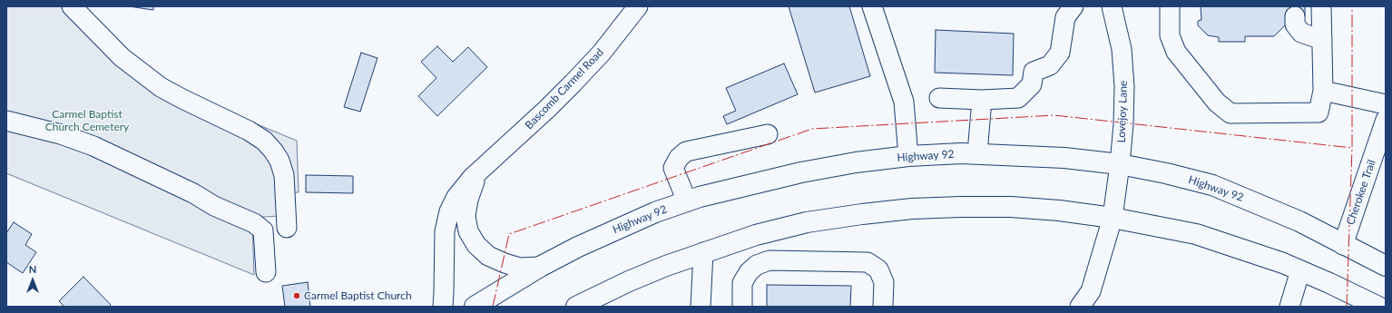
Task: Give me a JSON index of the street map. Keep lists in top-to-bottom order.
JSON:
{
  "streets": {
    "main road": ["Highway 92"],
    "street": ["Bascomb Carmel Road", "Lovejoy Lane", "Cherokee Trail"]
  },
  "crossings": [
    ["Bascomb Carmel Road", "Highway 92"],
    ["Lovejoy Lane", "Highway 92"],
    ["Highway 92", "Cherokee Trail"]
  ],
  "parks": ["Carmel Baptist Church Cemetery"],
  "places": ["Carmel Baptist Church"],
  "north": "top"
}
